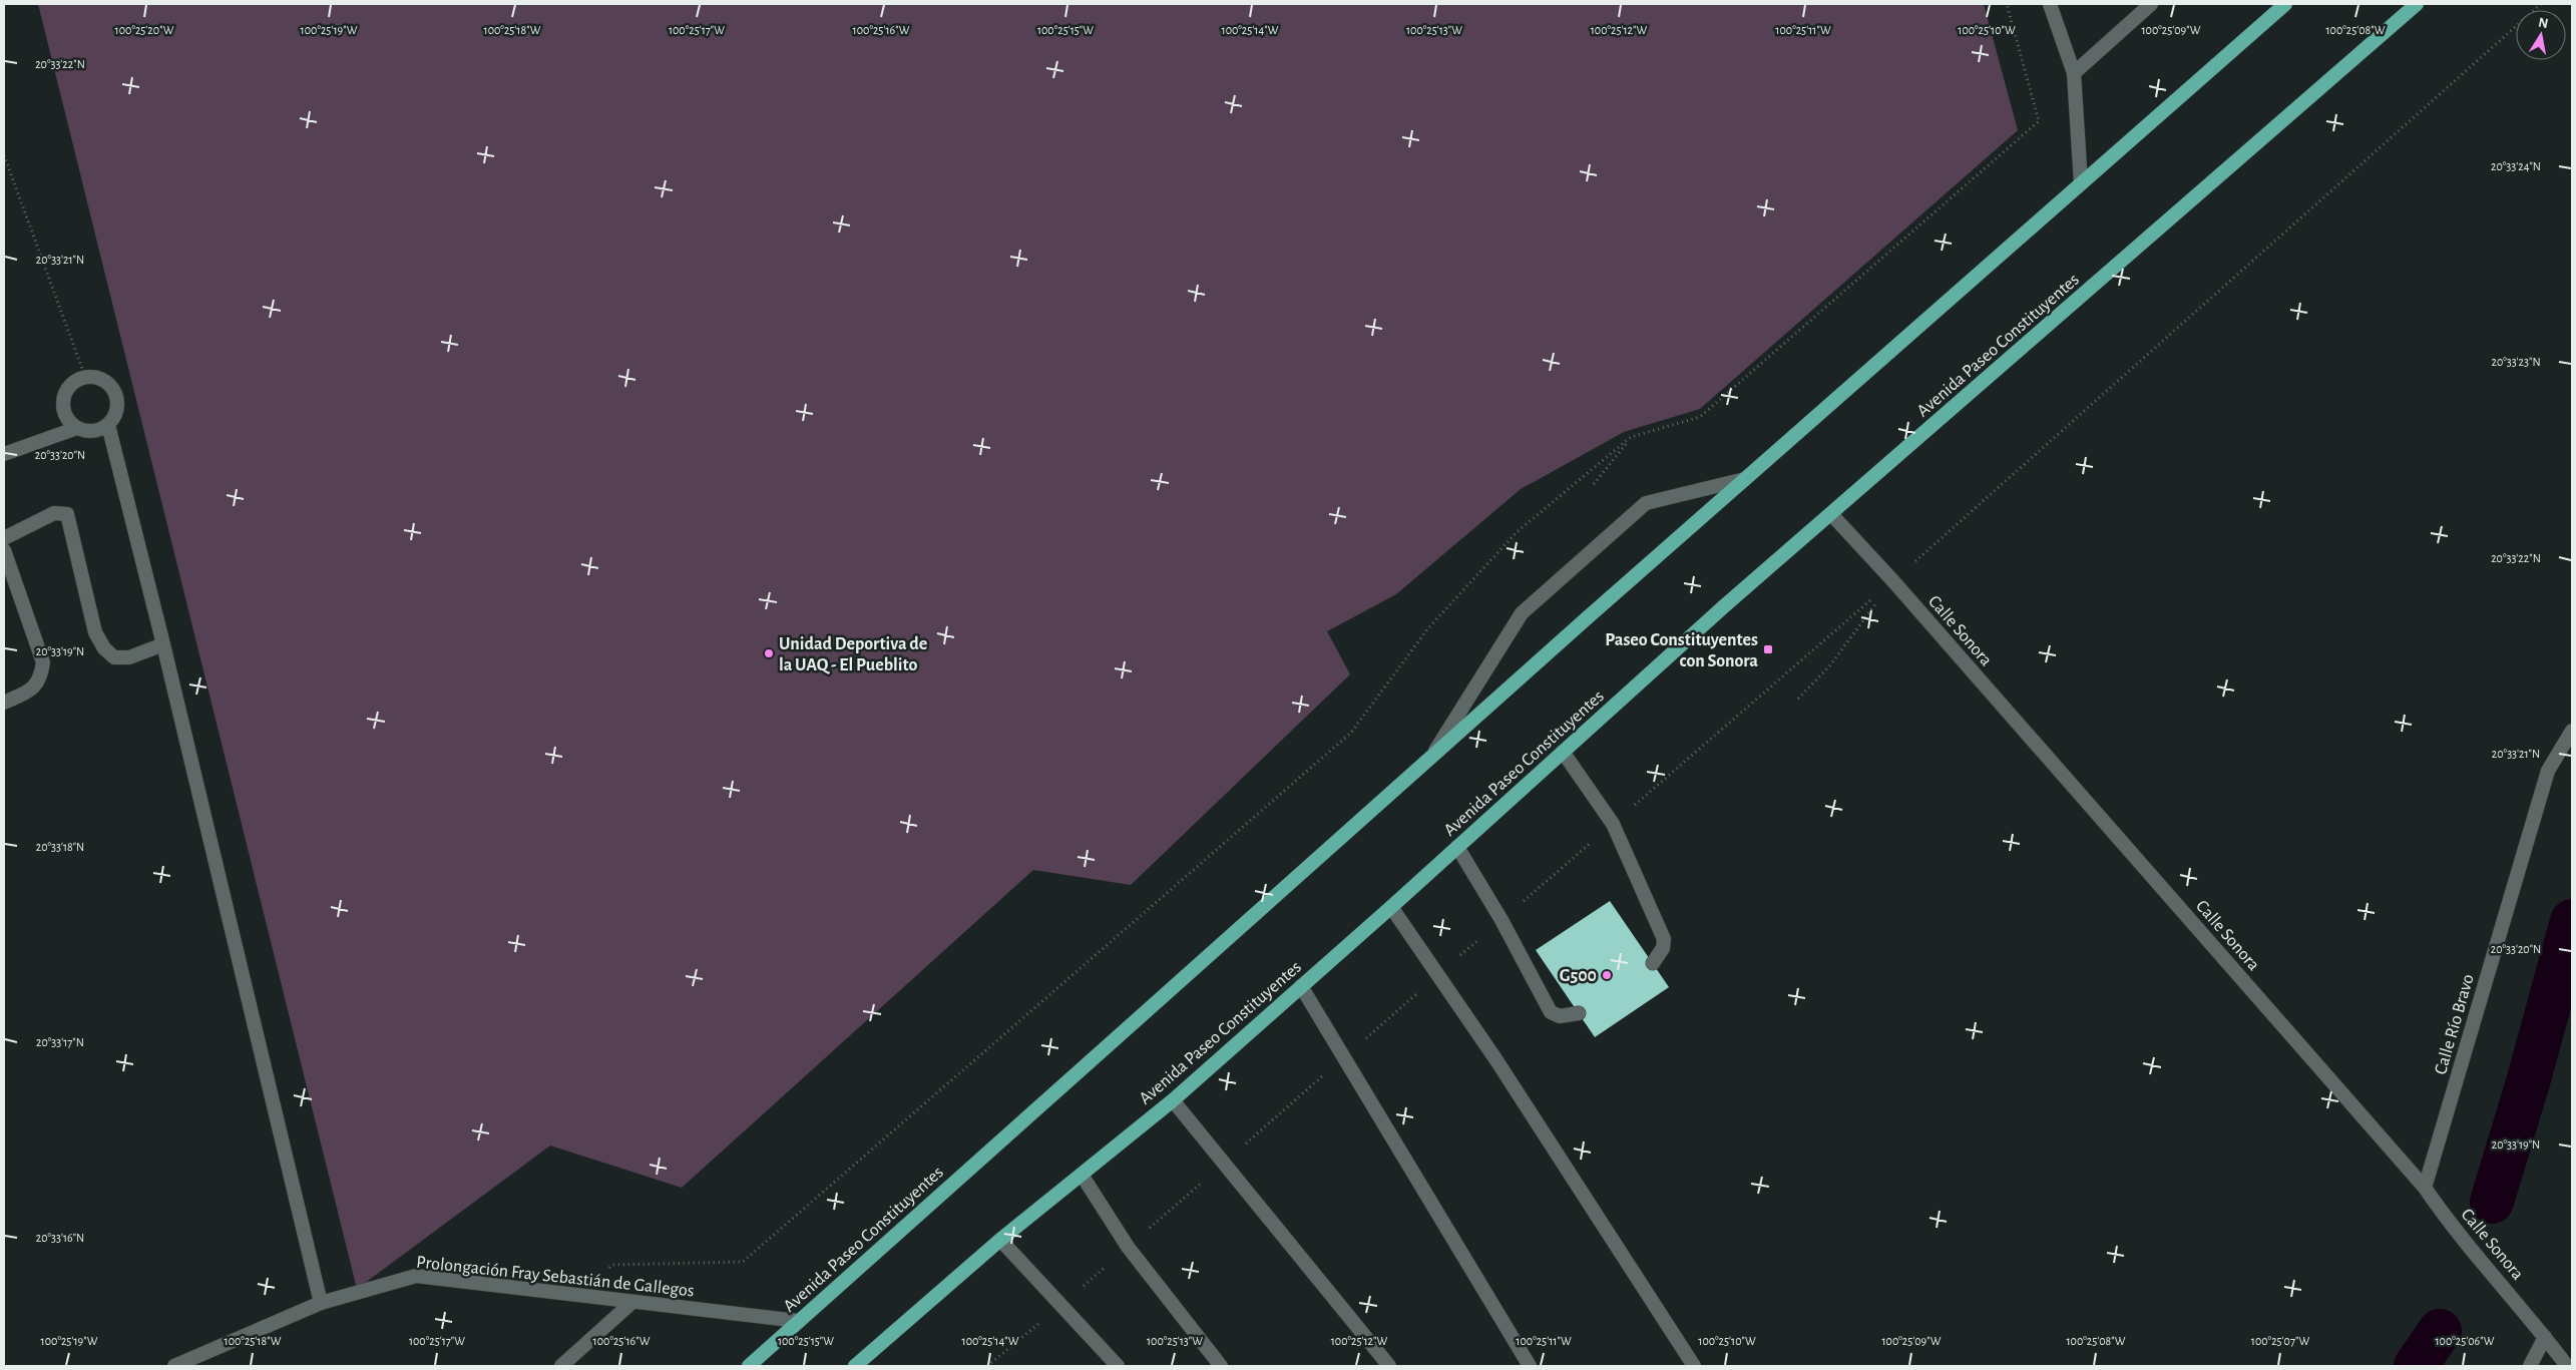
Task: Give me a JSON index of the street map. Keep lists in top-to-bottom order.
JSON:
{
  "streets": {
    "highway": ["Avenida Paseo Constituyentes"],
    "street": ["Calle Sonora", "Calle Río Bravo", "Prolongación Fray Sebastián de Gallegos"]
  },
  "crossings": [
    ["Avenida Paseo Constituyentes", "Calle Sonora"],
    ["Avenida Paseo Constituyentes", "Prolongación Fray Sebastián de Gallegos"],
    ["Calle Sonora", "Calle Río Bravo"]
  ],
  "places": {
    "transit": ["Paseo Constituyentes con Sonora"],
    "other": ["Unidad Deportiva de la UAQ - El Pueblito", "G500"]
  },
  "north": "top",
  "coordinates": [
    "100°25'20\"W",
    "100°25'19\"W",
    "100°25'18\"W",
    "100°25'17\"W",
    "100°25'16\"W",
    "100°25'15\"W",
    "100°25'14\"W",
    "100°25'13\"W",
    "100°25'12\"W",
    "100°25'11\"W",
    "100°25'10\"W",
    "100°25'09\"W",
    "100°25'08\"W",
    "20°33'22\"N",
    "20°33'24\"N",
    "20°33'21\"N",
    "20°33'23\"N",
    "20°33'20\"N",
    "20°33'19\"N",
    "20°33'18\"N",
    "20°33'17\"N",
    "20°33'16\"N",
    "100°25'07\"W",
    "100°25'06\"W"
  ]
}
